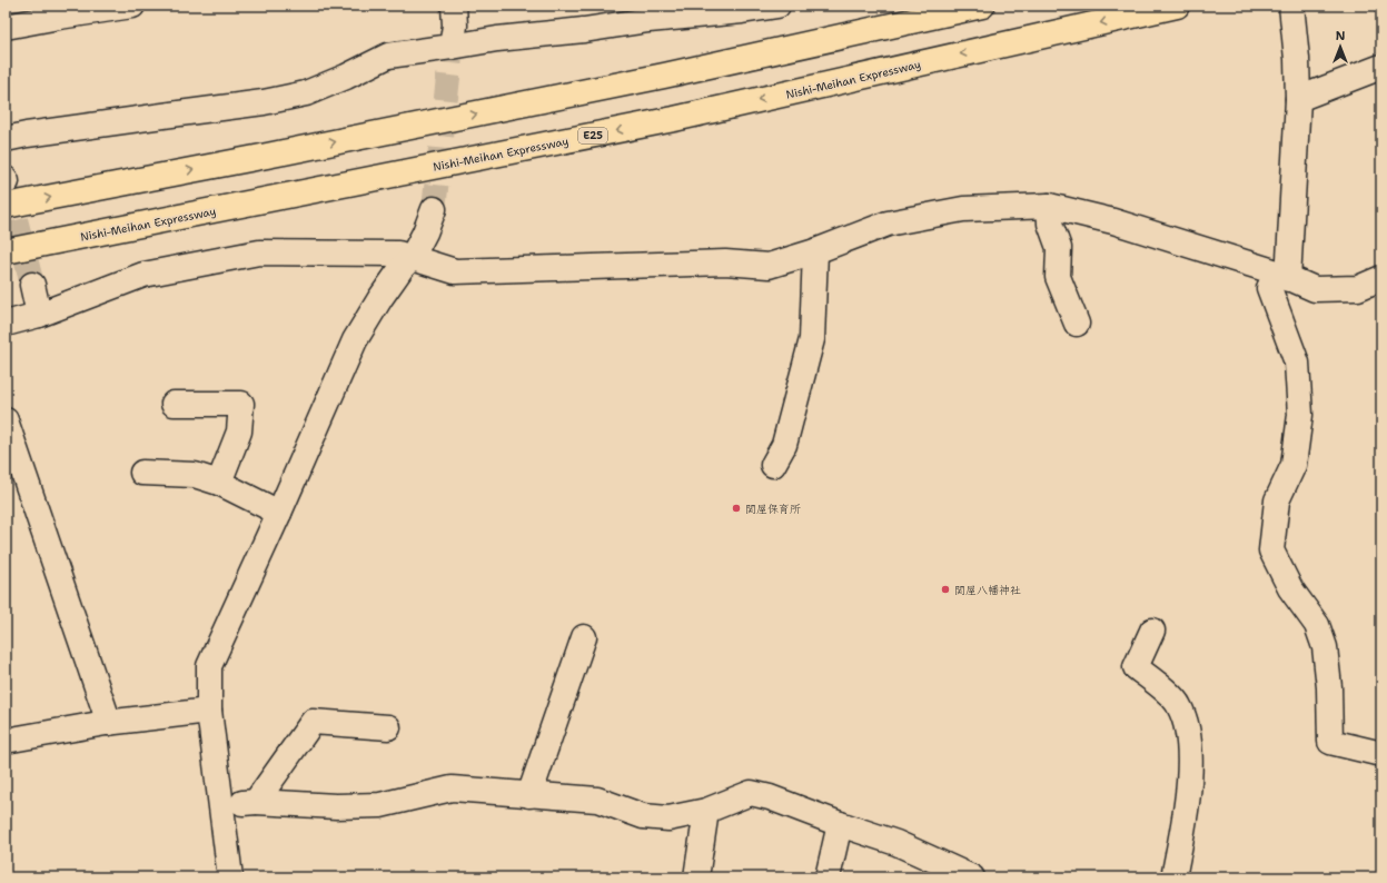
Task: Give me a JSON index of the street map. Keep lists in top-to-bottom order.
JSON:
{
  "streets": {
    "highway": ["Nishi-Meihan Expressway", "E25"]
  },
  "places": ["関屋保育所", "関屋八幡神社"],
  "north": "top"
}
